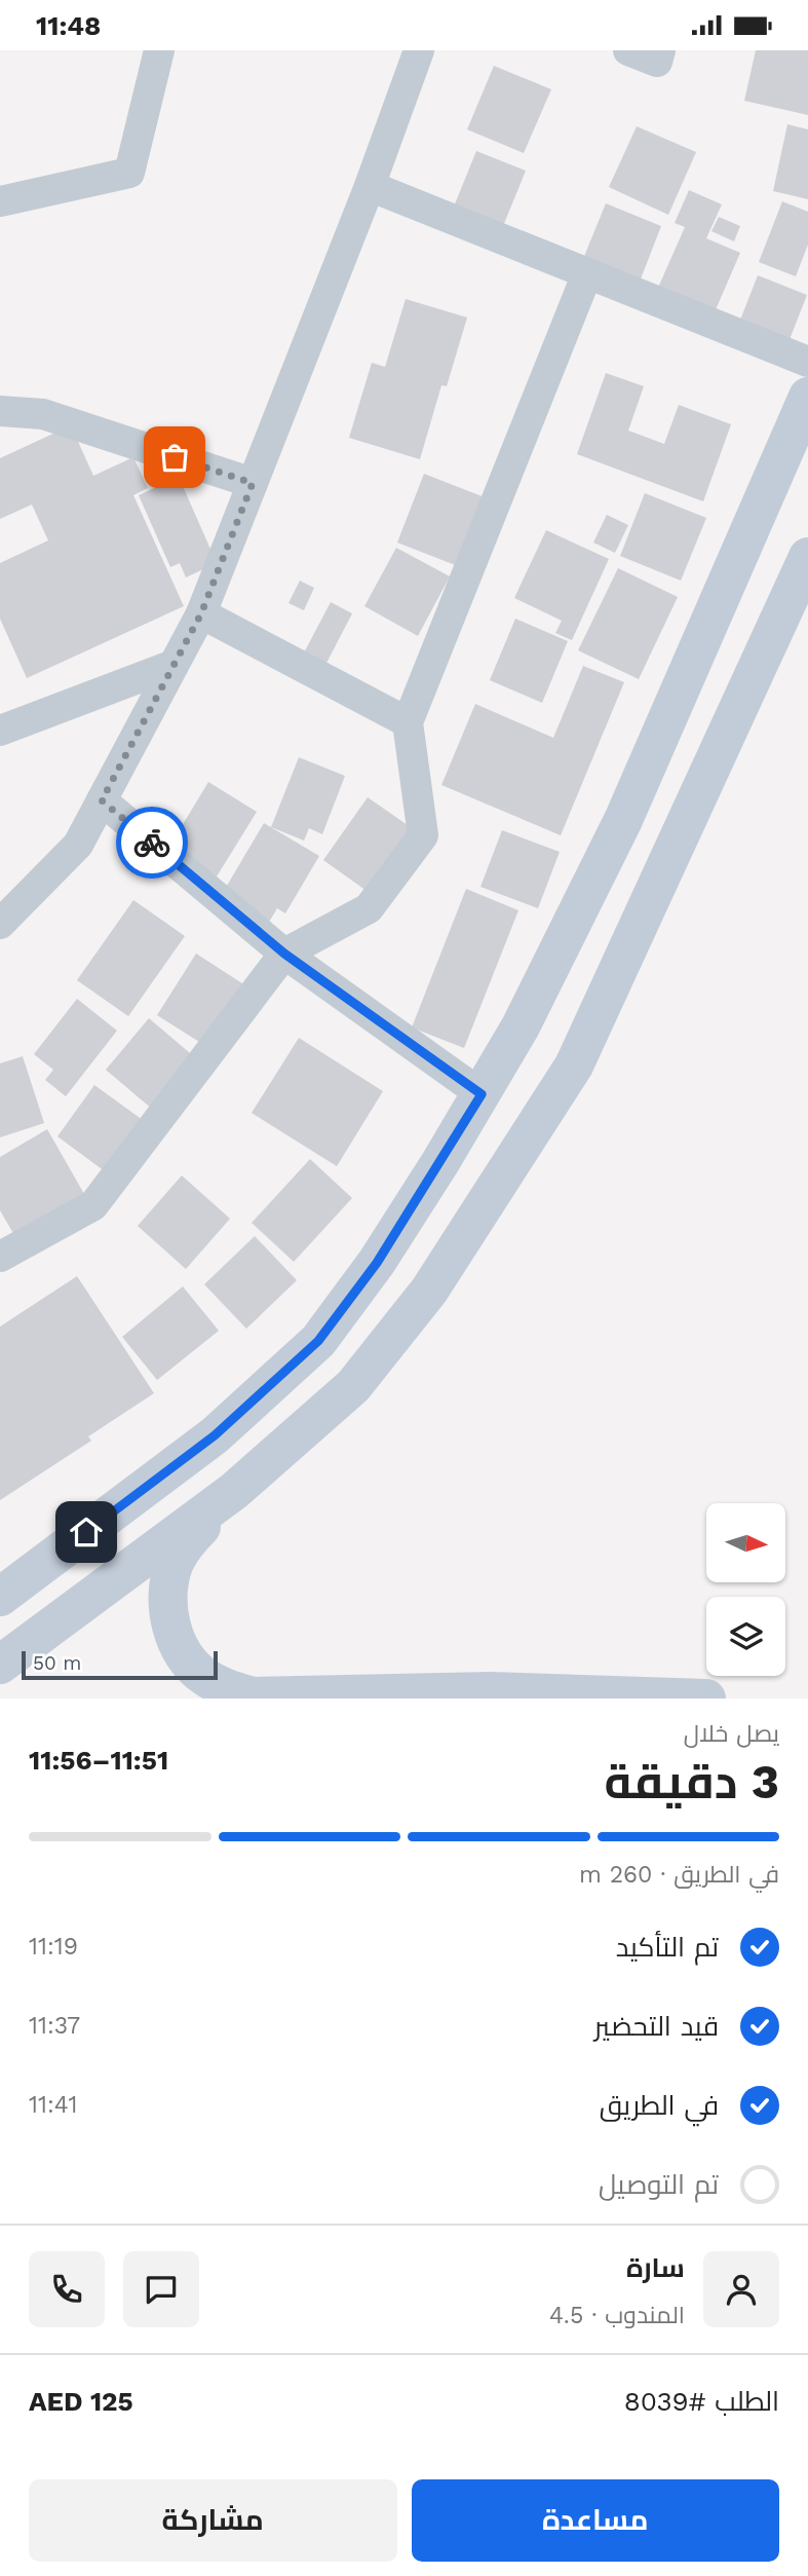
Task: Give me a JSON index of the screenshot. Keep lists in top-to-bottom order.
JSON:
{
  "scale_bar": "50 m",
  "north": "right",
  "page": {
    "status": "11:48",
    "scale": "50 m",
    "heading": ["3 دقيقة", "يصل خلال", "11:51–11:56"],
    "panel": [
      "سارة",
      "المندوب · 4.5",
      "الطلب #8039",
      "AED 125"
    ],
    "bar": "في الطريق · 260 m",
    "list": [
      ["تم التأكيد", "11:19"],
      ["قيد التحضير", "11:37"],
      ["في الطريق", "11:41"],
      "تم التوصيل"
    ],
    "buttons": ["مساعدة", "مشاركة"]
  }
}
